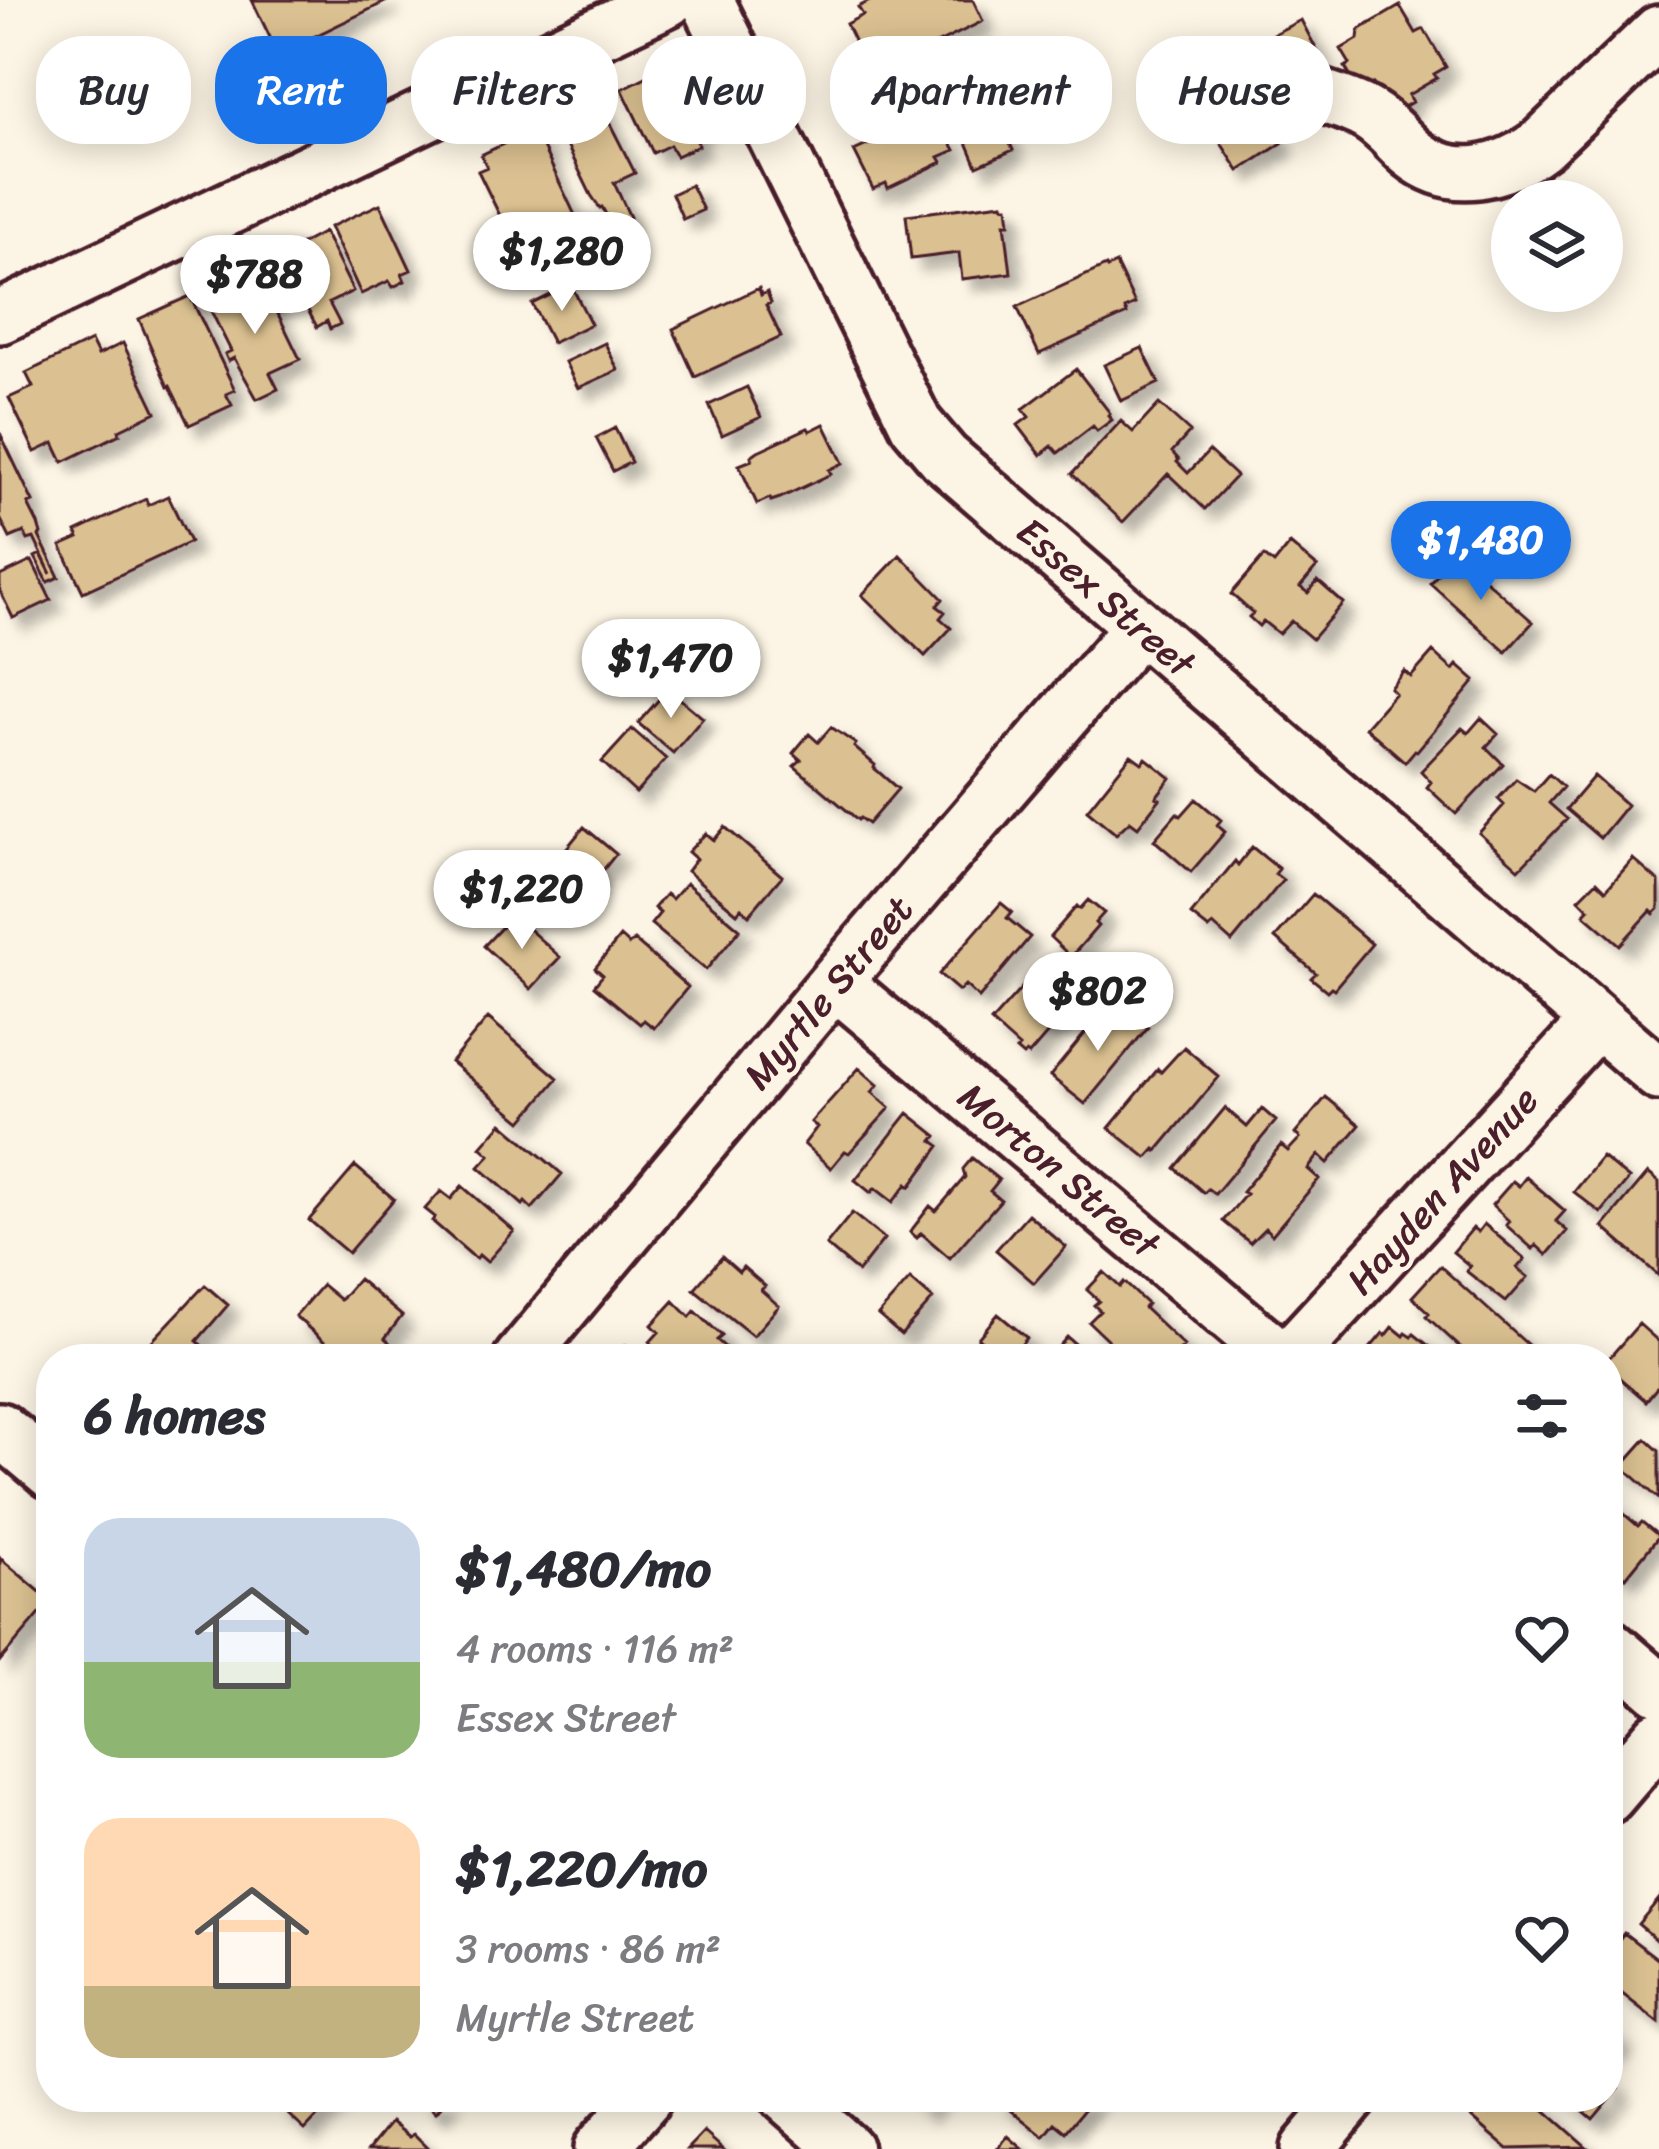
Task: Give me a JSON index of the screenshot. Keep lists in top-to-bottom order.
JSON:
{
  "streets": {
    "street": [
      "Essex Street",
      "Myrtle Street",
      "Morton Street",
      "Hayden Avenue"
    ]
  },
  "crossings": [
    ["Essex Street", "Myrtle Street"],
    ["Essex Street", "Hayden Avenue"],
    ["Myrtle Street", "Morton Street"]
  ],
  "page": {
    "chip": [
      "Buy",
      "Rent",
      "Filters",
      "New",
      "Apartment",
      "House"
    ],
    "price": [
      "$1,280",
      "$788",
      "$1,480",
      "$1,470",
      "$1,220",
      "$802"
    ],
    "heading": "6 homes",
    "list": [
      {
        "name": "$1,480/mo",
        "note": "4 rooms · 116 m² · Essex Street"
      },
      {
        "name": "$1,220/mo",
        "note": "3 rooms · 86 m² · Myrtle Street"
      }
    ]
  }
}
